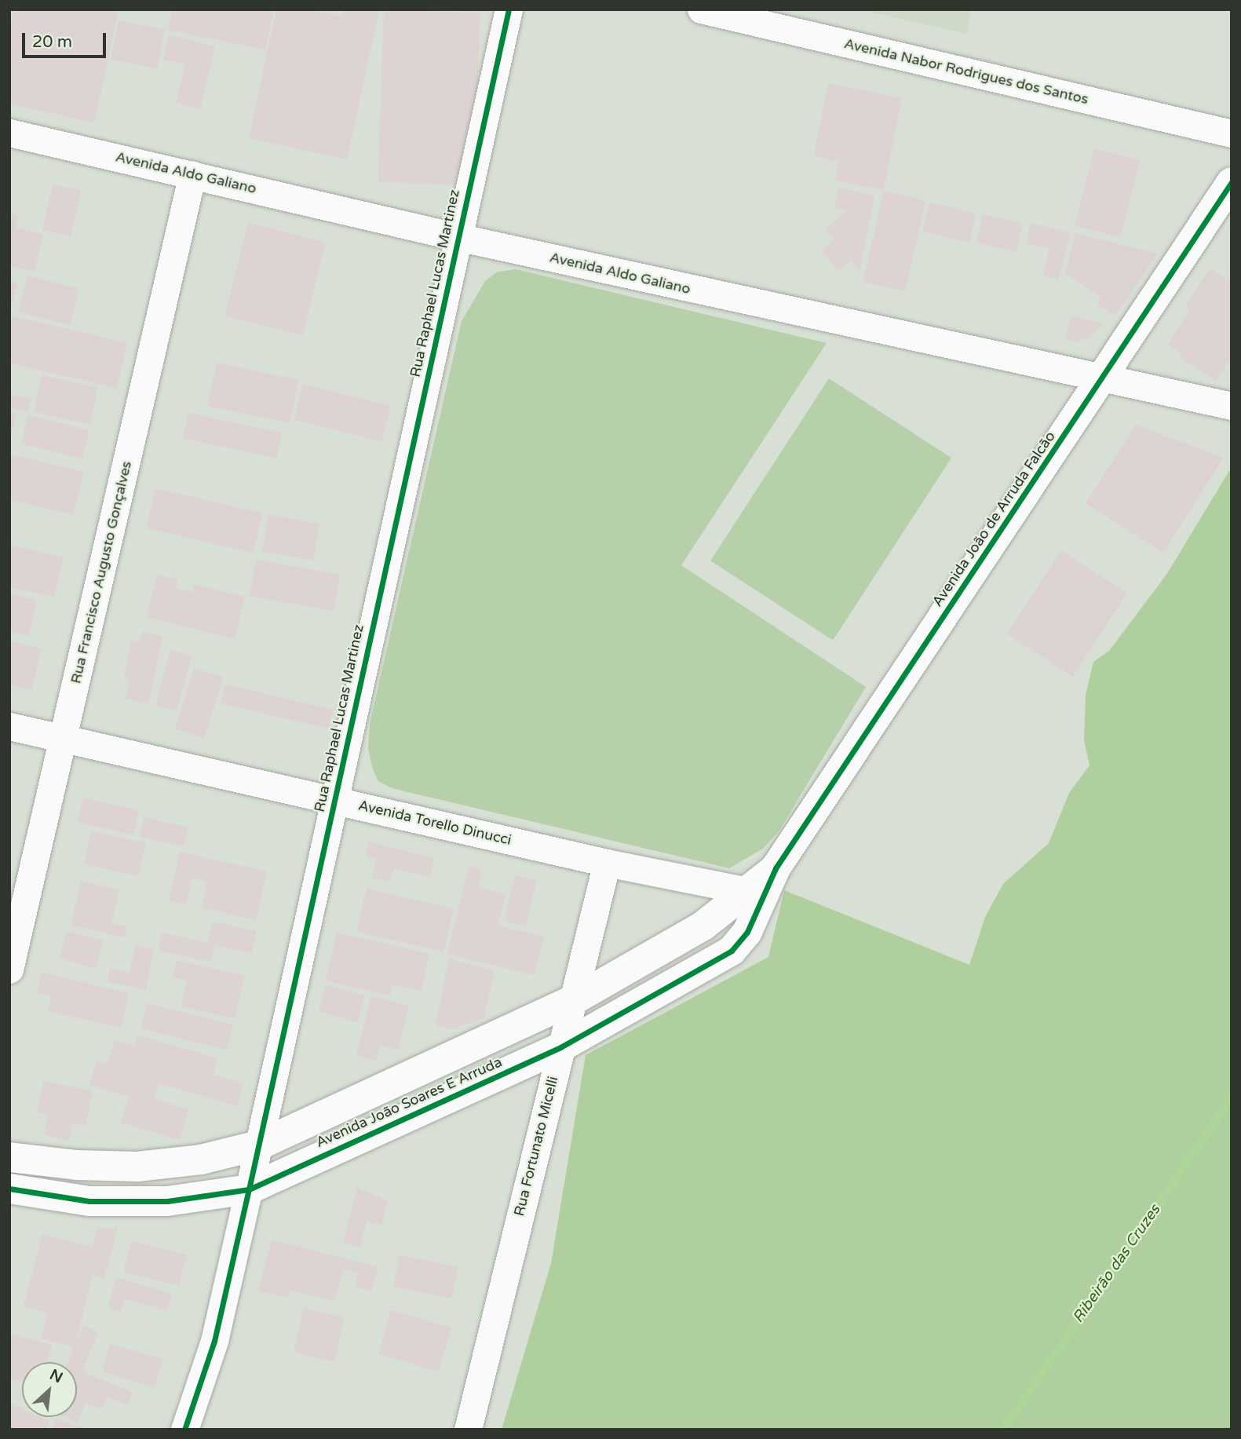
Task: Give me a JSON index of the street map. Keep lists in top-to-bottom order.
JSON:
{
  "streets": {
    "street": [
      "Avenida Nabor Rodrigues dos Santos",
      "Avenida Aldo Galiano",
      "Rua Raphael Lucas Martinez",
      "Avenida João de Arruda Falcão",
      "Rua Francisco Augusto Gonçalves",
      "Avenida Torello Dinucci",
      "Avenida João Soares E Arruda",
      "Rua Fortunato Micelli"
    ]
  },
  "crossings": [
    ["Avenida Aldo Galiano", "Rua Raphael Lucas Martinez"],
    ["Avenida Aldo Galiano", "Avenida João de Arruda Falcão"],
    ["Avenida Aldo Galiano", "Rua Francisco Augusto Gonçalves"],
    ["Rua Raphael Lucas Martinez", "Avenida Torello Dinucci"],
    ["Rua Raphael Lucas Martinez", "Avenida João Soares E Arruda"],
    ["Avenida João de Arruda Falcão", "Avenida Torello Dinucci"],
    ["Avenida João de Arruda Falcão", "Avenida João Soares E Arruda"],
    ["Rua Francisco Augusto Gonçalves", "Avenida Torello Dinucci"],
    ["Avenida Torello Dinucci", "Avenida João Soares E Arruda"],
    ["Avenida Torello Dinucci", "Rua Fortunato Micelli"],
    ["Avenida João Soares E Arruda", "Rua Fortunato Micelli"]
  ],
  "water": ["Ribeirão das Cruzes"],
  "scale_bar": "20 m",
  "north": "top right"
}
